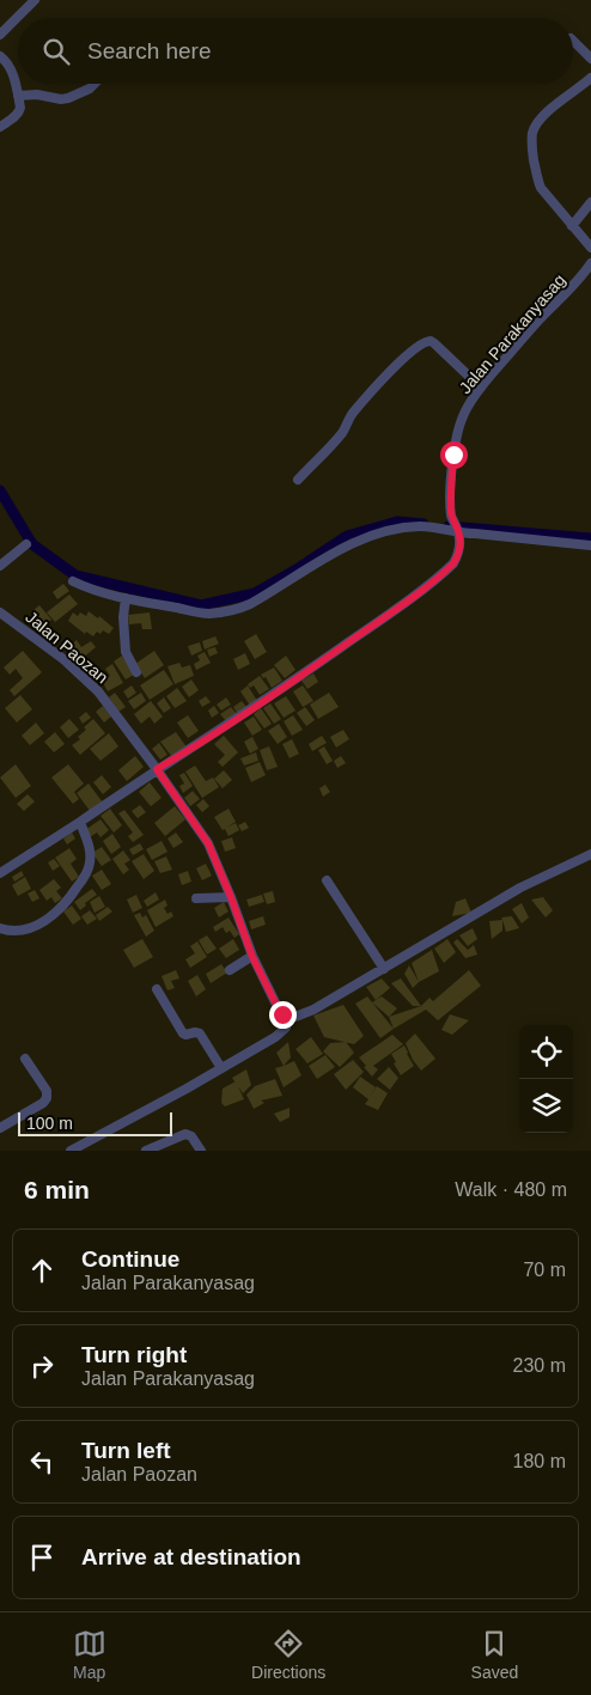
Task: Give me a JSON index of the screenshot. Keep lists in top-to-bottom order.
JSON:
{
  "streets": {
    "street": ["Jalan Parakanyasag", "Jalan Paozan"]
  },
  "scale_bar": "100 m",
  "page": {
    "search": "Search here",
    "scale": "100 m",
    "heading": ["6 min", "Walk · 480 m"],
    "list": [
      ["Continue", "Jalan Parakanyasag", "70 m"],
      ["Turn right", "Jalan Parakanyasag", "230 m"],
      ["Turn left", "Jalan Paozan", "180 m"],
      "Arrive at destination"
    ],
    "nav": ["Map", "Directions", "Saved"]
  }
}
